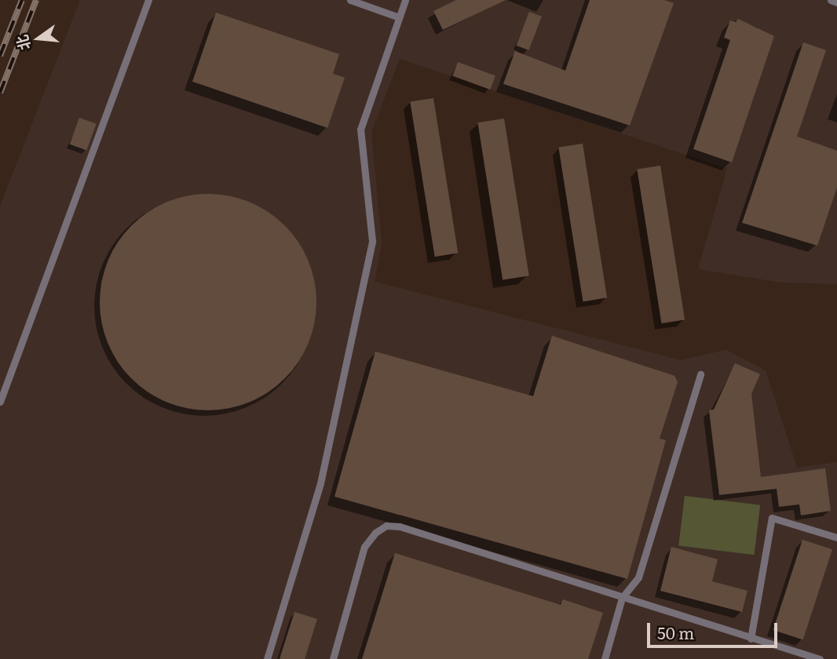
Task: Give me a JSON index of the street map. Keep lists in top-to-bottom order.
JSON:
{
  "scale_bar": "50 m",
  "north": "left"
}
